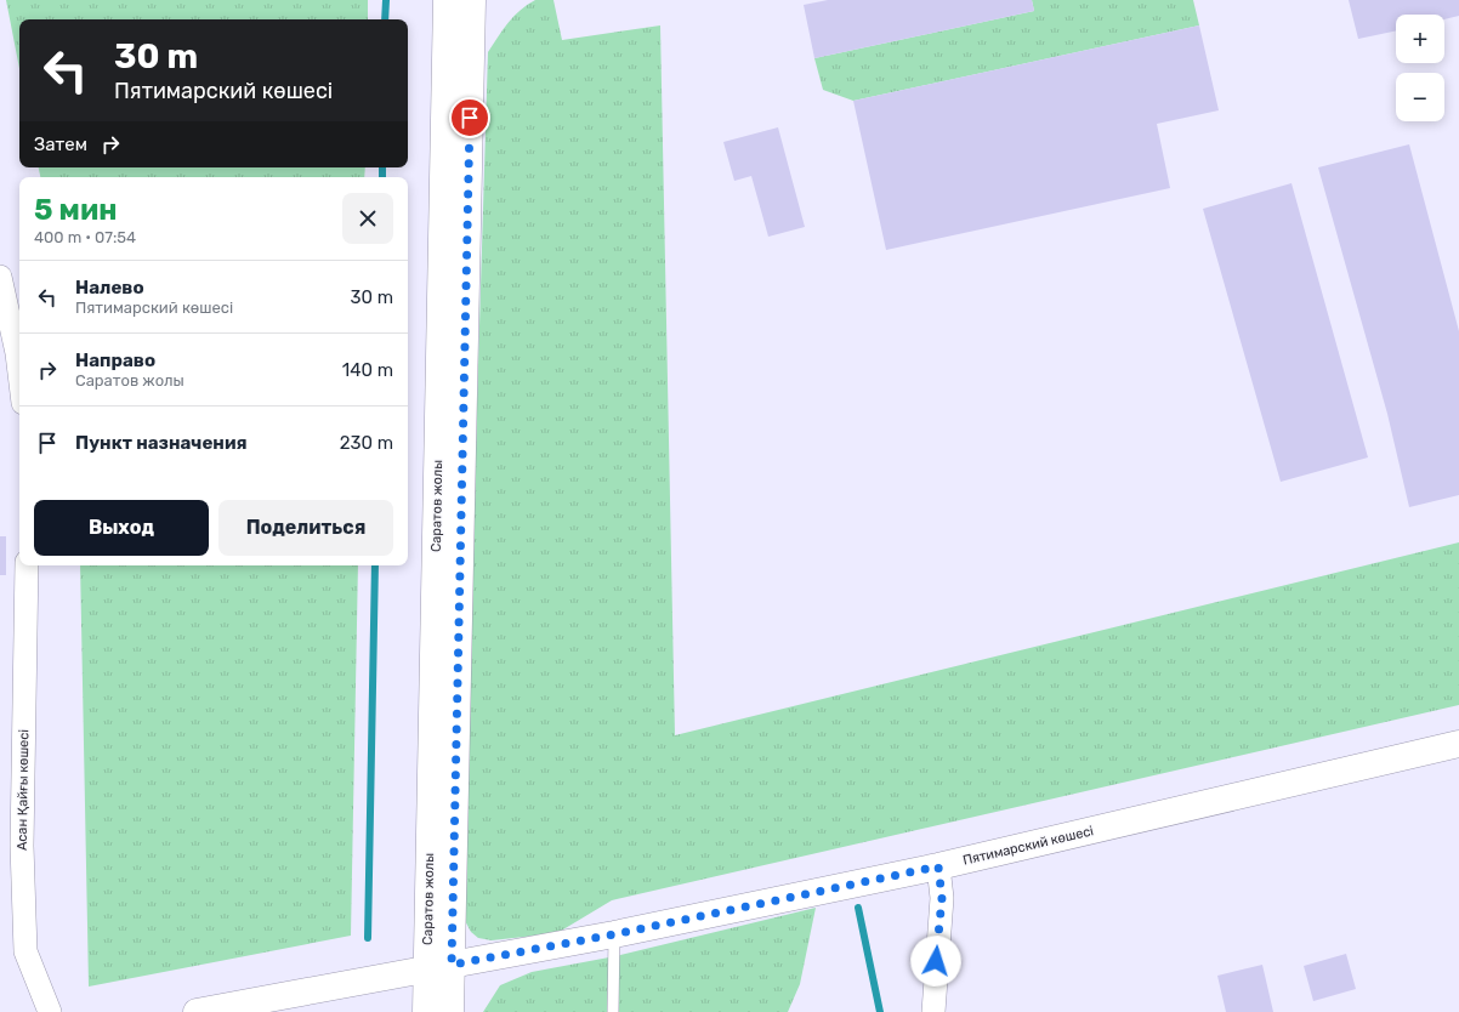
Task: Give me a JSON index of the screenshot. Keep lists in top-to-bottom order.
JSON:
{
  "streets": {
    "main road": ["Саратов жолы", "Пятимарский көшесі"],
    "street": ["Асан Қайғы көшесі"]
  },
  "crossings": [
    ["Саратов жолы", "Пятимарский көшесі"]
  ],
  "page": {
    "map_buttons": ["+", "−"],
    "turn": ["30 m", "Пятимарский көшесі"],
    "then": "Затем",
    "heading": ["5 мин", "400 m · 07:54"],
    "list": [
      {
        "name": "Налево",
        "note": "Пятимарский көшесі",
        "value": "30 m"
      },
      {
        "name": "Направо",
        "note": "Саратов жолы",
        "value": "140 m"
      },
      {
        "name": "Пункт назначения",
        "value": "230 m"
      }
    ],
    "buttons": ["Выход", "Поделиться"]
  }
}
